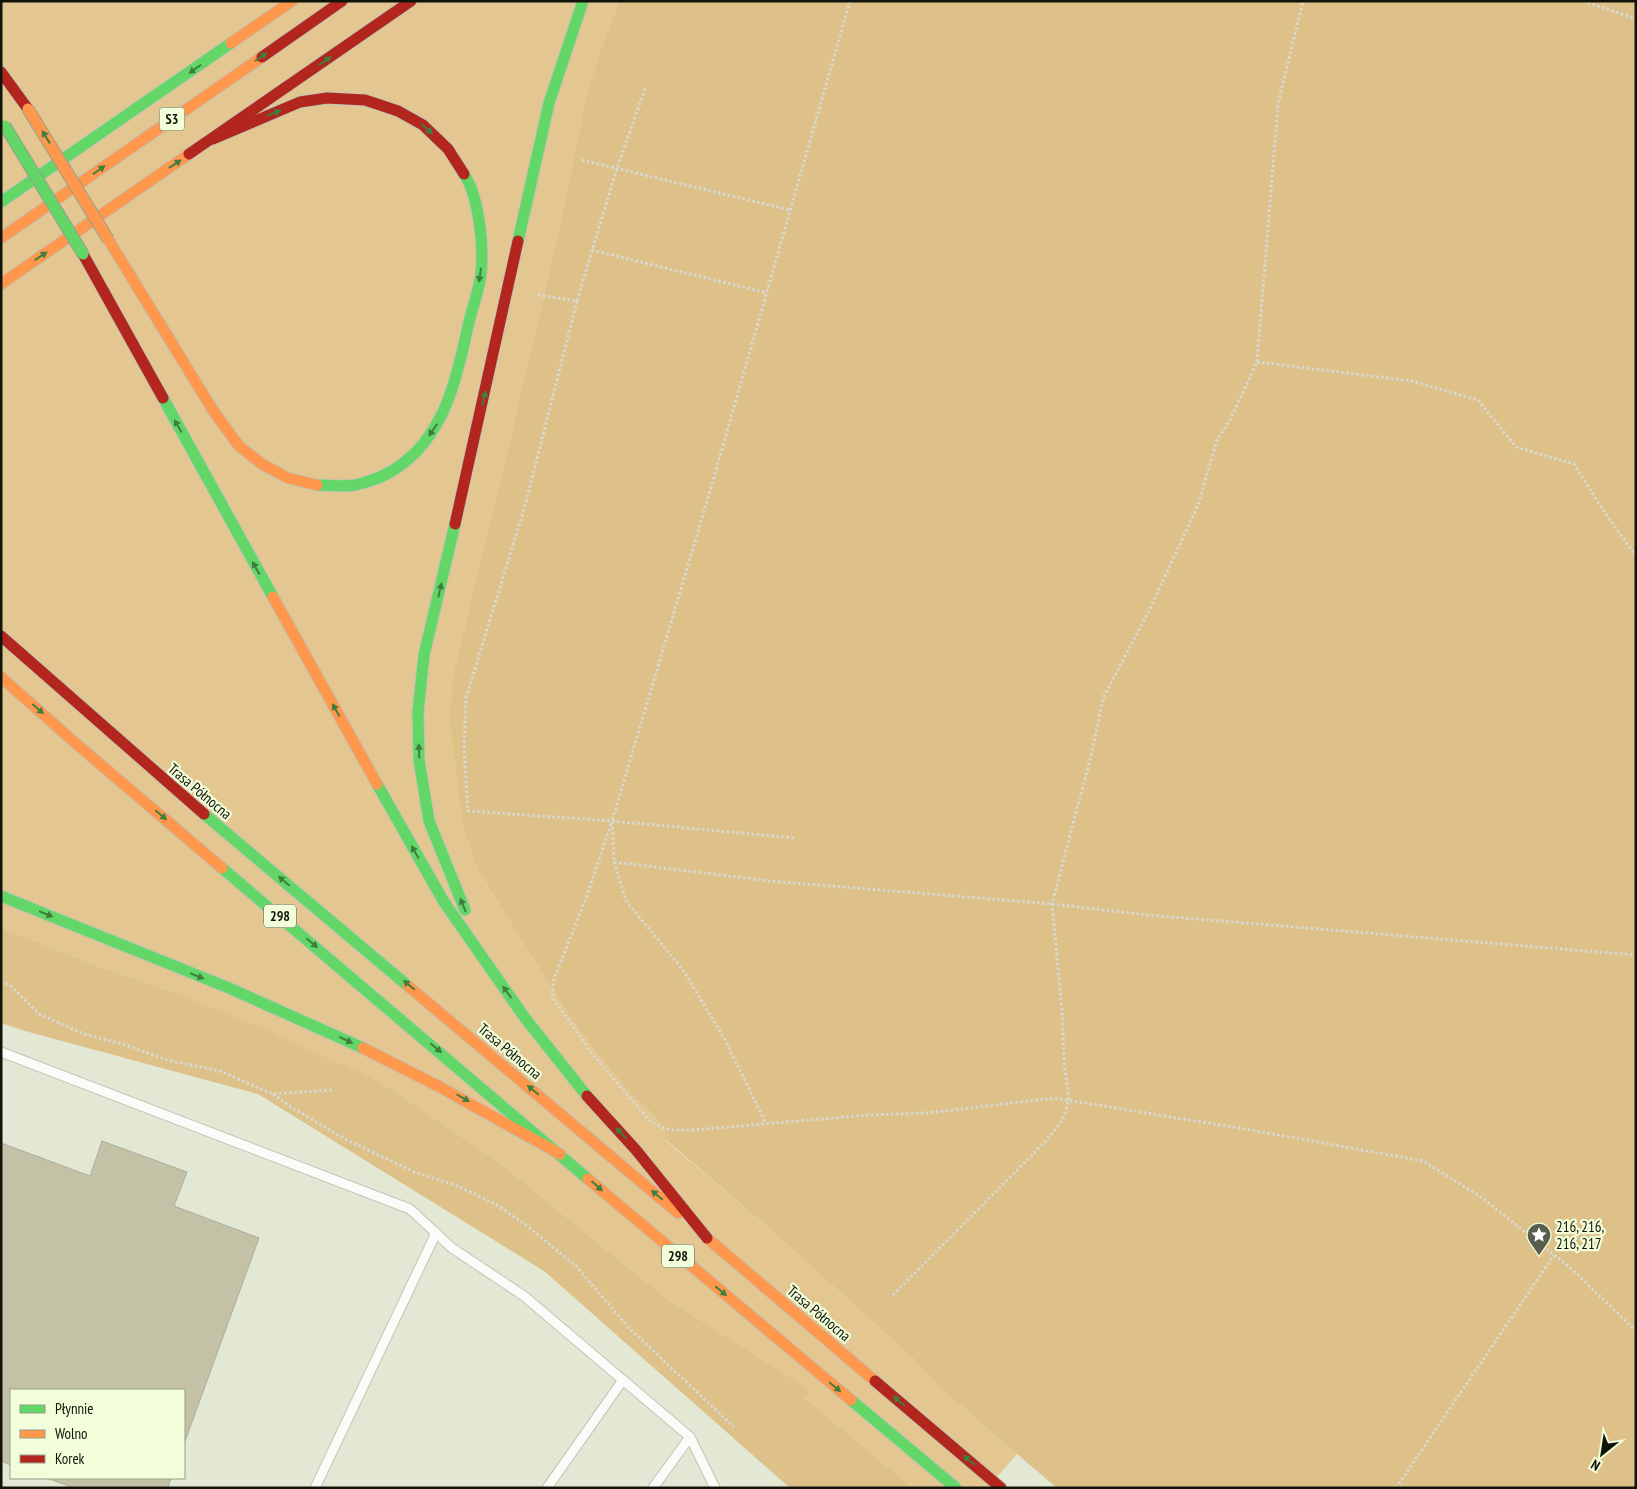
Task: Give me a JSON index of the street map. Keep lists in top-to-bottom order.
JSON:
{
  "streets": {
    "main road": ["S3", "Trasa Północna", "298"]
  },
  "places": {
    "place": ["216, 216, 216, 217"]
  },
  "legend": ["Płynnie", "Wolno", "Korek"],
  "north": "bottom left"
}
